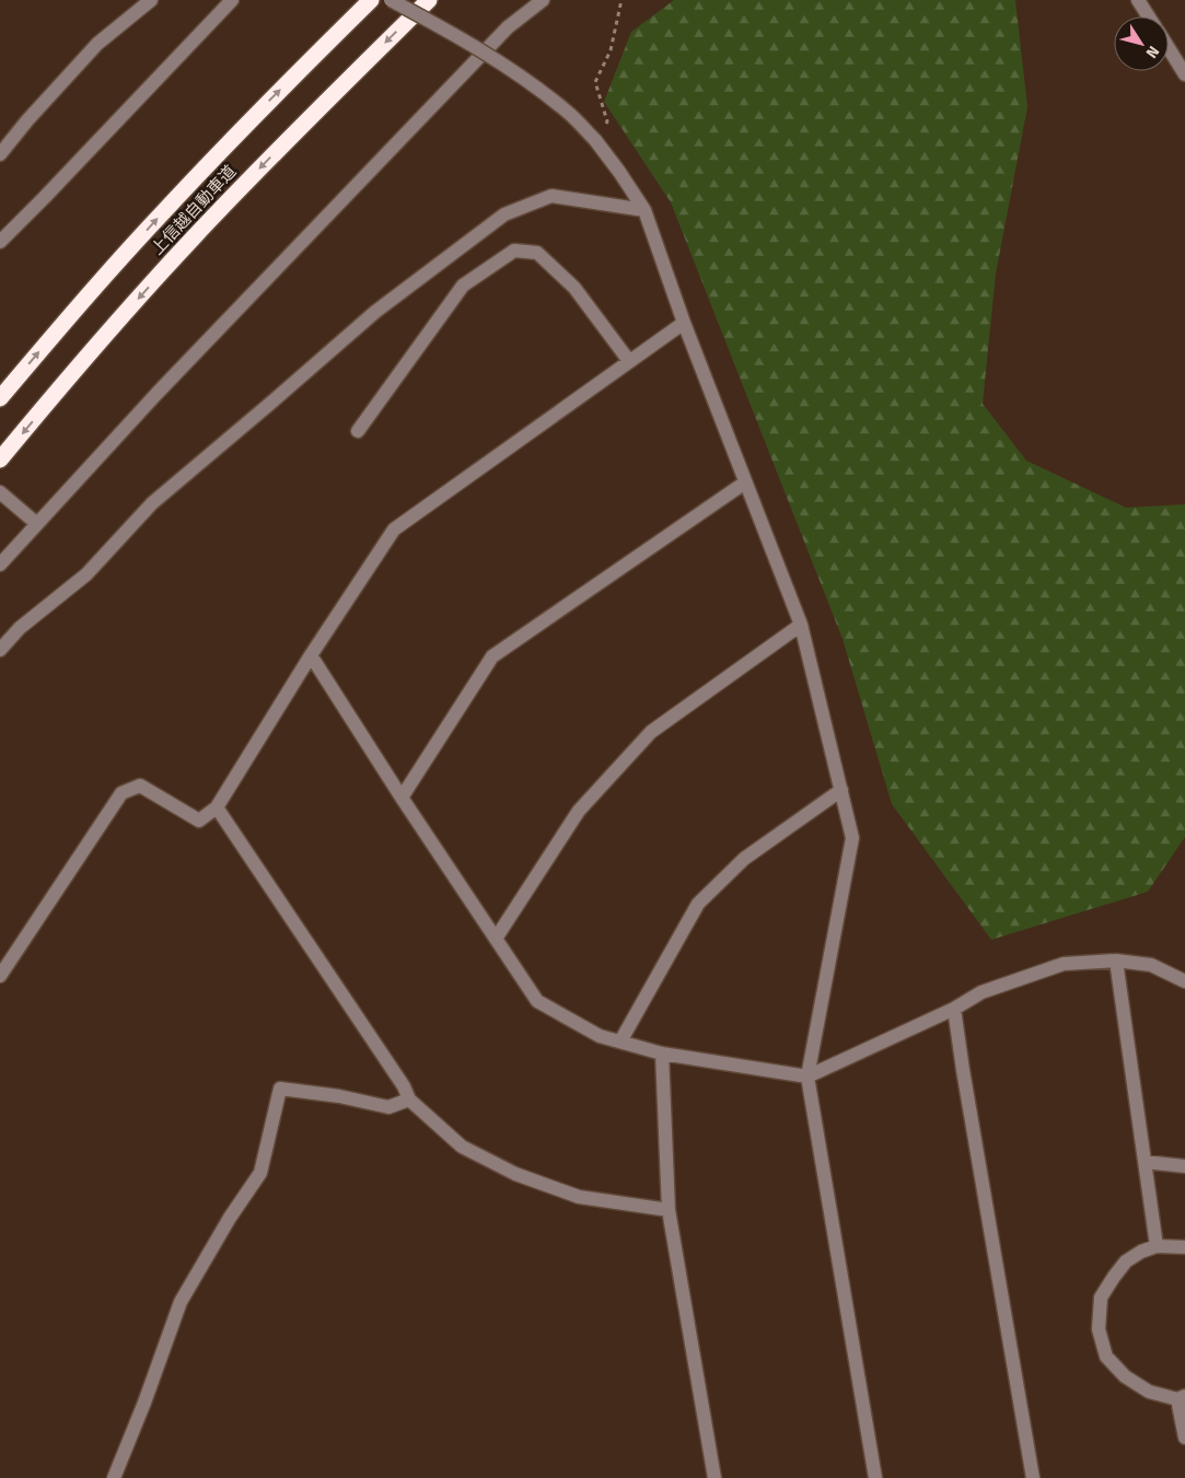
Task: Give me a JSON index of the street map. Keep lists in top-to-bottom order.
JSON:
{
  "streets": {
    "highway": ["上信越自動車道"]
  },
  "north": "bottom right"
}
